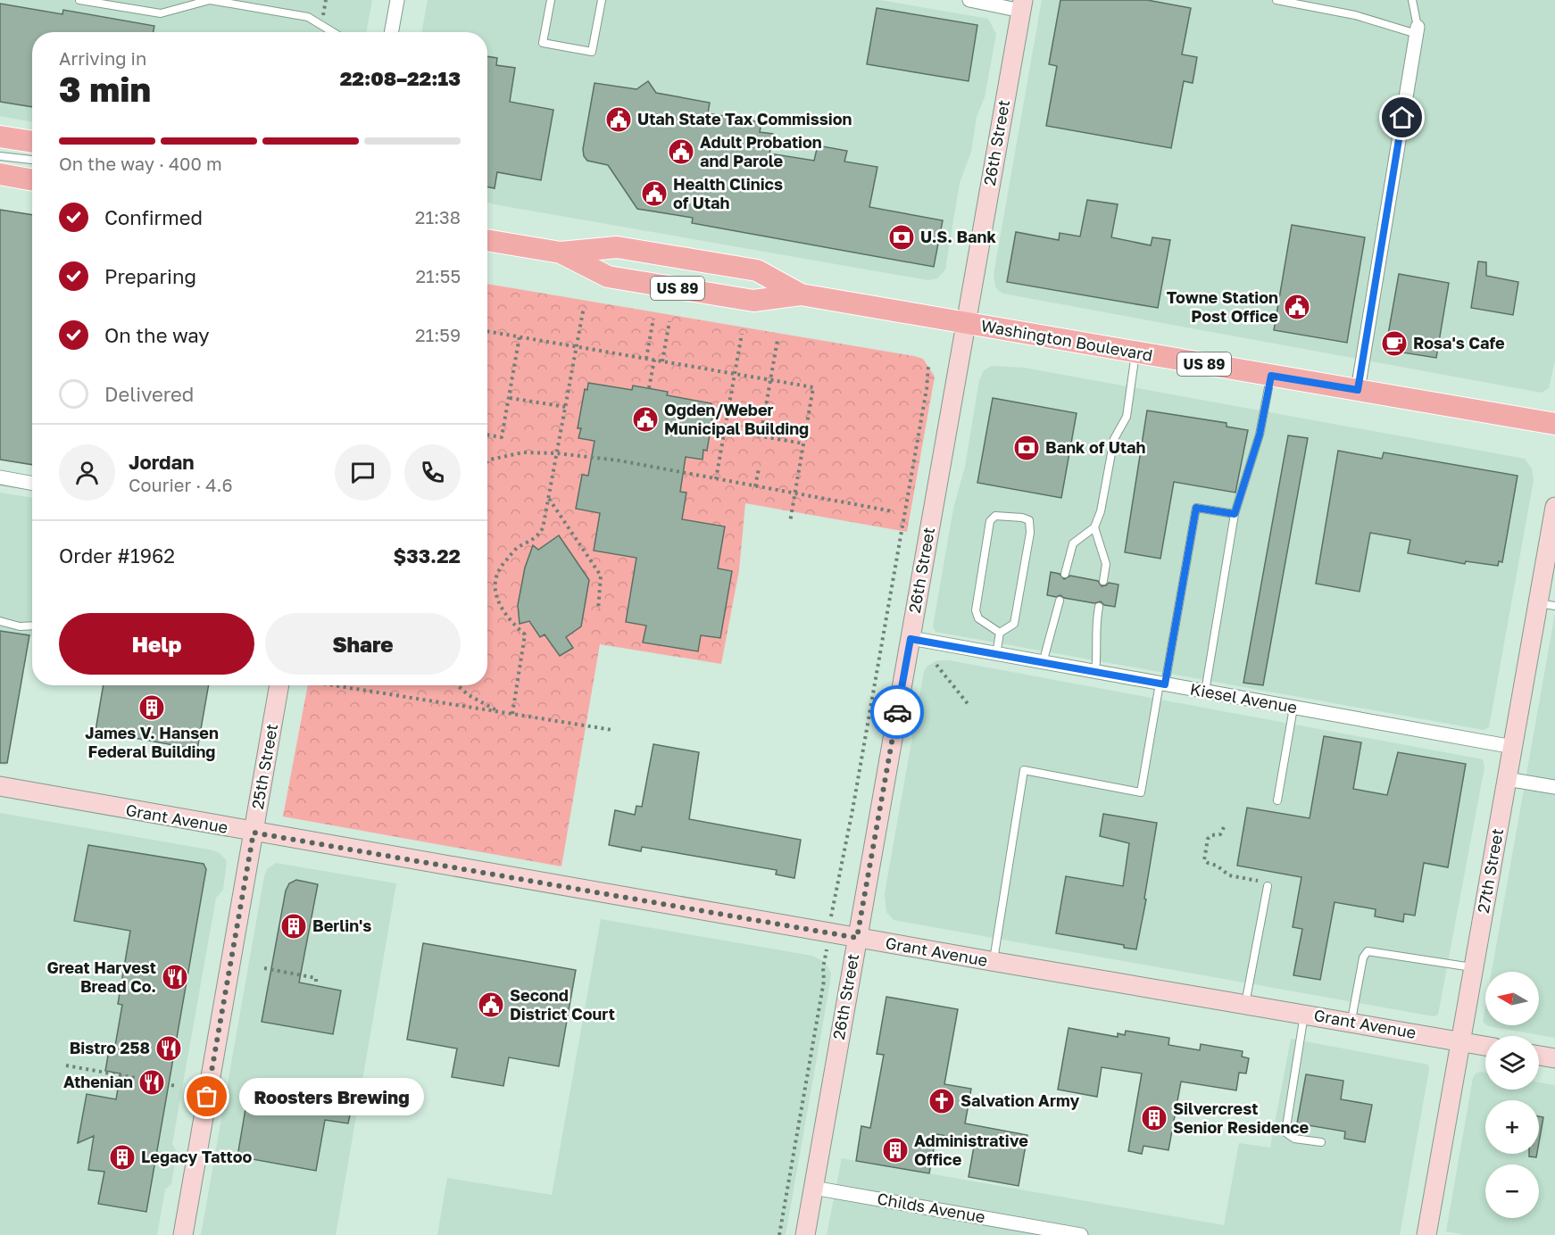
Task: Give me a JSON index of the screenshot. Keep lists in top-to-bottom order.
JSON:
{
  "streets": {
    "main road": ["US 89", "Washington Boulevard"],
    "street": [
      "26th Street",
      "Kiesel Avenue",
      "25th Street",
      "Grant Avenue",
      "27th Street",
      "Childs Avenue"
    ]
  },
  "crossings": [
    ["26th Street", "Washington Boulevard"],
    ["26th Street", "Kiesel Avenue"],
    ["26th Street", "Grant Avenue"],
    ["26th Street", "Childs Avenue"],
    ["Kiesel Avenue", "27th Street"],
    ["25th Street", "Grant Avenue"],
    ["Grant Avenue", "27th Street"]
  ],
  "places": {
    "public building": [
      "Utah State Tax Commission",
      "Adult Probation and Parole",
      "Health Clinics of Utah",
      "Towne Station Post Office",
      "Ogden/Weber Municipal Building",
      "Second District Court"
    ],
    "bank": ["U.S. Bank", "Bank of Utah"],
    "cafe": ["Rosa's Cafe"],
    "building": [
      "James V. Hansen Federal Building",
      "Berlin's",
      "Silvercrest Senior Residence",
      "Administrative Office",
      "Legacy Tattoo"
    ],
    "restaurant": ["Great Harvest Bread Co.", "Bistro 258", "Athenian"],
    "other": ["Roosters Brewing"],
    "church": ["Salvation Army"]
  },
  "north": "left",
  "page": {
    "heading": ["3 min", "Arriving in", "22:08–22:13"],
    "panel": [
      "Jordan",
      "Courier · 4.6",
      "Order #1962",
      "$33.22"
    ],
    "bar": "On the way · 400 m",
    "list": [
      ["Confirmed", "21:38"],
      ["Preparing", "21:55"],
      ["On the way", "21:59"],
      "Delivered"
    ],
    "buttons": ["Help", "Share"],
    "map_buttons": ["+", "−"],
    "bubble": "Roosters Brewing"
  }
}
